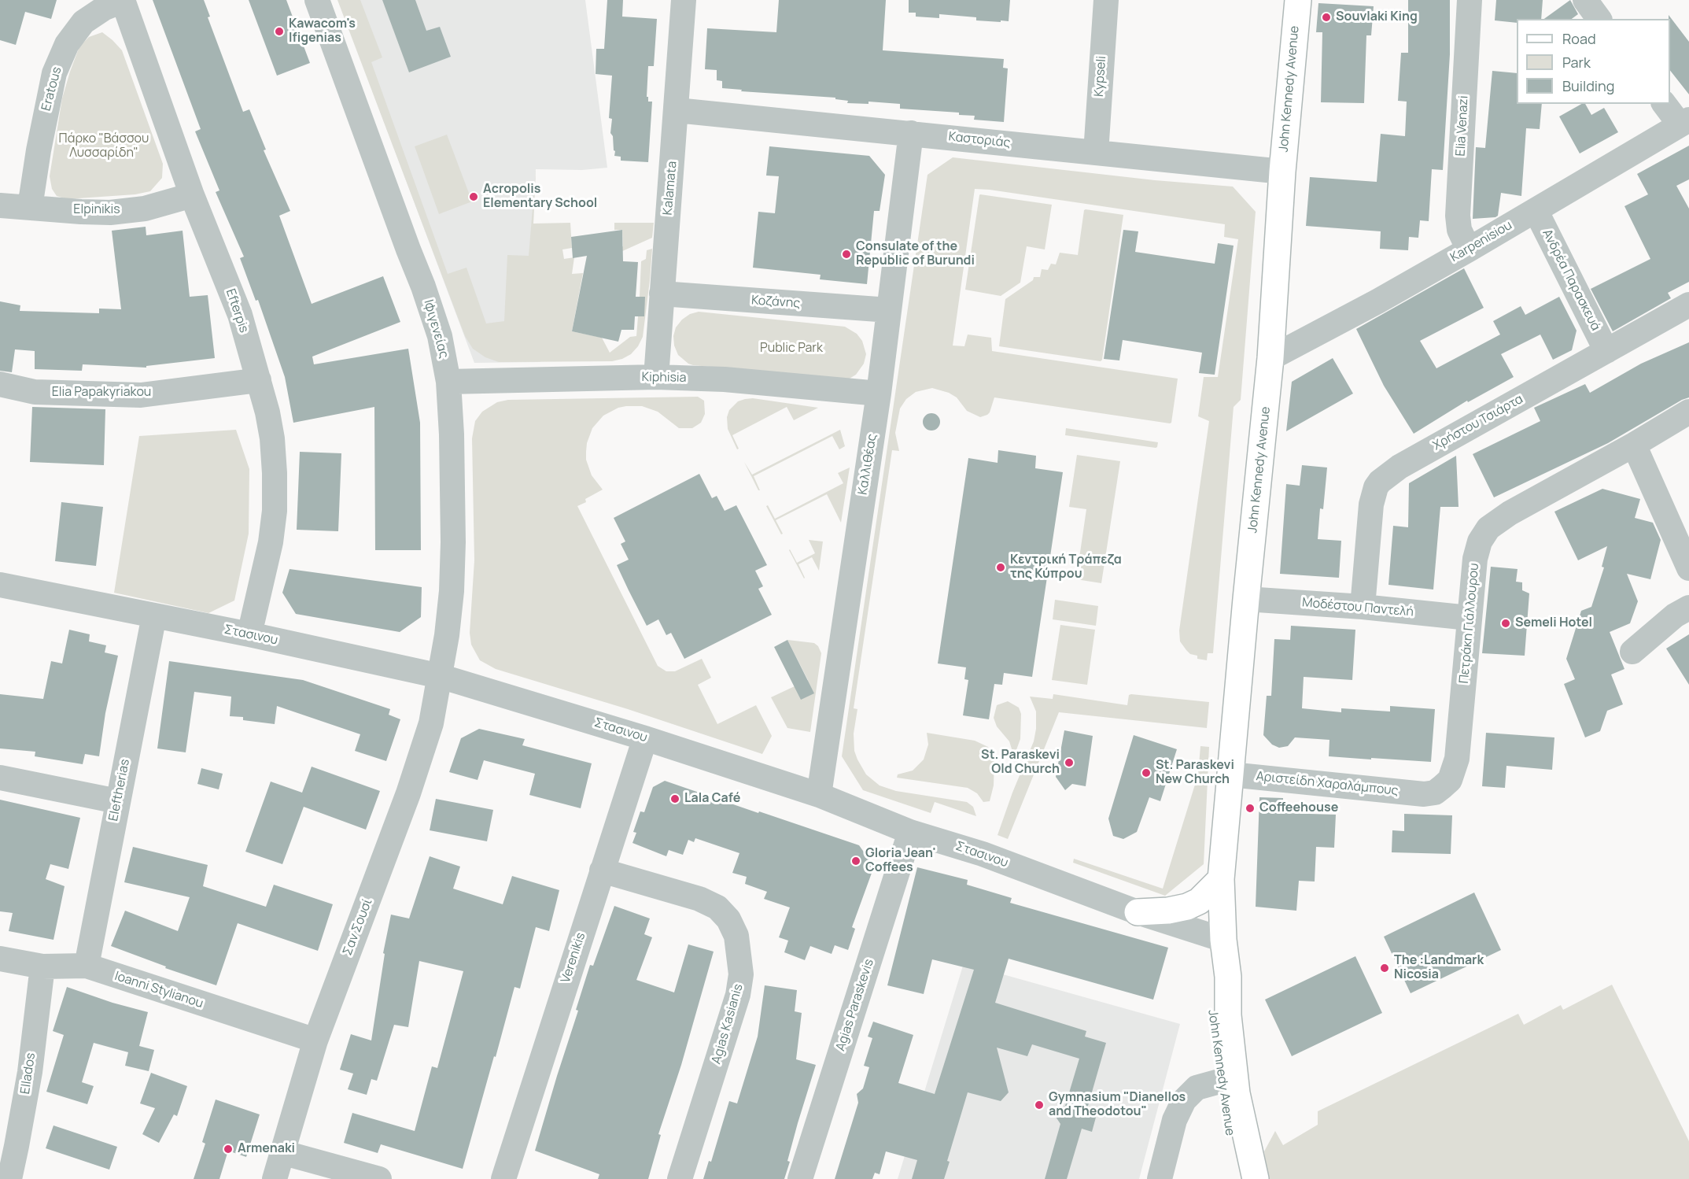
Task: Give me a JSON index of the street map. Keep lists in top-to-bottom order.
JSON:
{
  "streets": {
    "main road": ["John Kennedy Avenue"],
    "street": [
      "Kypseli",
      "Eratous",
      "Elia Venazi",
      "Καστοριάς",
      "Kalamata",
      "Elpinikis",
      "Karpenisiou",
      "Ανδρέα Παρασκευά",
      "Κοζάνης",
      "Efterpis",
      "Ιφιγενείας",
      "Kiphisia",
      "Elia Papakyriakou",
      "Χρήστου Τσιάρτα",
      "Καλλιθέας",
      "Μοδέστου Παντελή",
      "Πετράκη Γιάλλουρου",
      "Στασινου",
      "Αριστείδη Χαραλάμπους",
      "Eleftherias",
      "Σαν Σουσί",
      "Verenikis",
      "Ioanni Stylianou",
      "Agias Paraskevis",
      "Agias Kasianis",
      "Ellados"
    ]
  },
  "crossings": [
    ["Kypseli", "Καστοριάς"],
    ["Eratous", "Elpinikis"],
    ["Eratous", "Efterpis"],
    ["John Kennedy Avenue", "Καστοριάς"],
    ["John Kennedy Avenue", "Karpenisiou"],
    ["John Kennedy Avenue", "Μοδέστου Παντελή"],
    ["John Kennedy Avenue", "Στασινου"],
    ["John Kennedy Avenue", "Αριστείδη Χαραλάμπους"],
    ["Elia Venazi", "Karpenisiou"],
    ["Καστοριάς", "Kalamata"],
    ["Καστοριάς", "Καλλιθέας"],
    ["Kalamata", "Κοζάνης"],
    ["Kalamata", "Kiphisia"],
    ["Elpinikis", "Efterpis"],
    ["Karpenisiou", "Ανδρέα Παρασκευά"],
    ["Ανδρέα Παρασκευά", "Χρήστου Τσιάρτα"],
    ["Κοζάνης", "Καλλιθέας"],
    ["Efterpis", "Elia Papakyriakou"],
    ["Efterpis", "Στασινου"],
    ["Ιφιγενείας", "Kiphisia"],
    ["Ιφιγενείας", "Στασινου"],
    ["Ιφιγενείας", "Σαν Σουσί"],
    ["Kiphisia", "Καλλιθέας"],
    ["Χρήστου Τσιάρτα", "Μοδέστου Παντελή"],
    ["Καλλιθέας", "Στασινου"],
    ["Μοδέστου Παντελή", "Πετράκη Γιάλλουρου"],
    ["Πετράκη Γιάλλουρου", "Αριστείδη Χαραλάμπους"],
    ["Στασινου", "Eleftherias"],
    ["Στασινου", "Σαν Σουσί"],
    ["Στασινου", "Verenikis"],
    ["Στασινου", "Agias Paraskevis"],
    ["Eleftherias", "Ioanni Stylianou"],
    ["Σαν Σουσί", "Ioanni Stylianou"],
    ["Verenikis", "Agias Kasianis"],
    ["Ioanni Stylianou", "Ellados"]
  ],
  "parks": ["Πάρκο \"Βάσσου Λυσσαρίδη\"", "Public Park"],
  "places": [
    "Souvlaki King",
    "Kawacom's Ifigenias",
    "Acropolis Elementary School",
    "Consulate of the Republic of Burundi",
    "Κεντρική Τράπεζα της Κύπρου",
    "Semeli Hotel",
    "St. Paraskevi Old Church",
    "St. Paraskevi New Church",
    "Lala Café",
    "Coffeehouse",
    "Gloria Jean' Coffees",
    "The :Landmark Nicosia",
    "Gymnasium \"Dianellos and Theodotou\"",
    "Armenaki"
  ],
  "legend": ["Road", "Park", "Building"]
}
